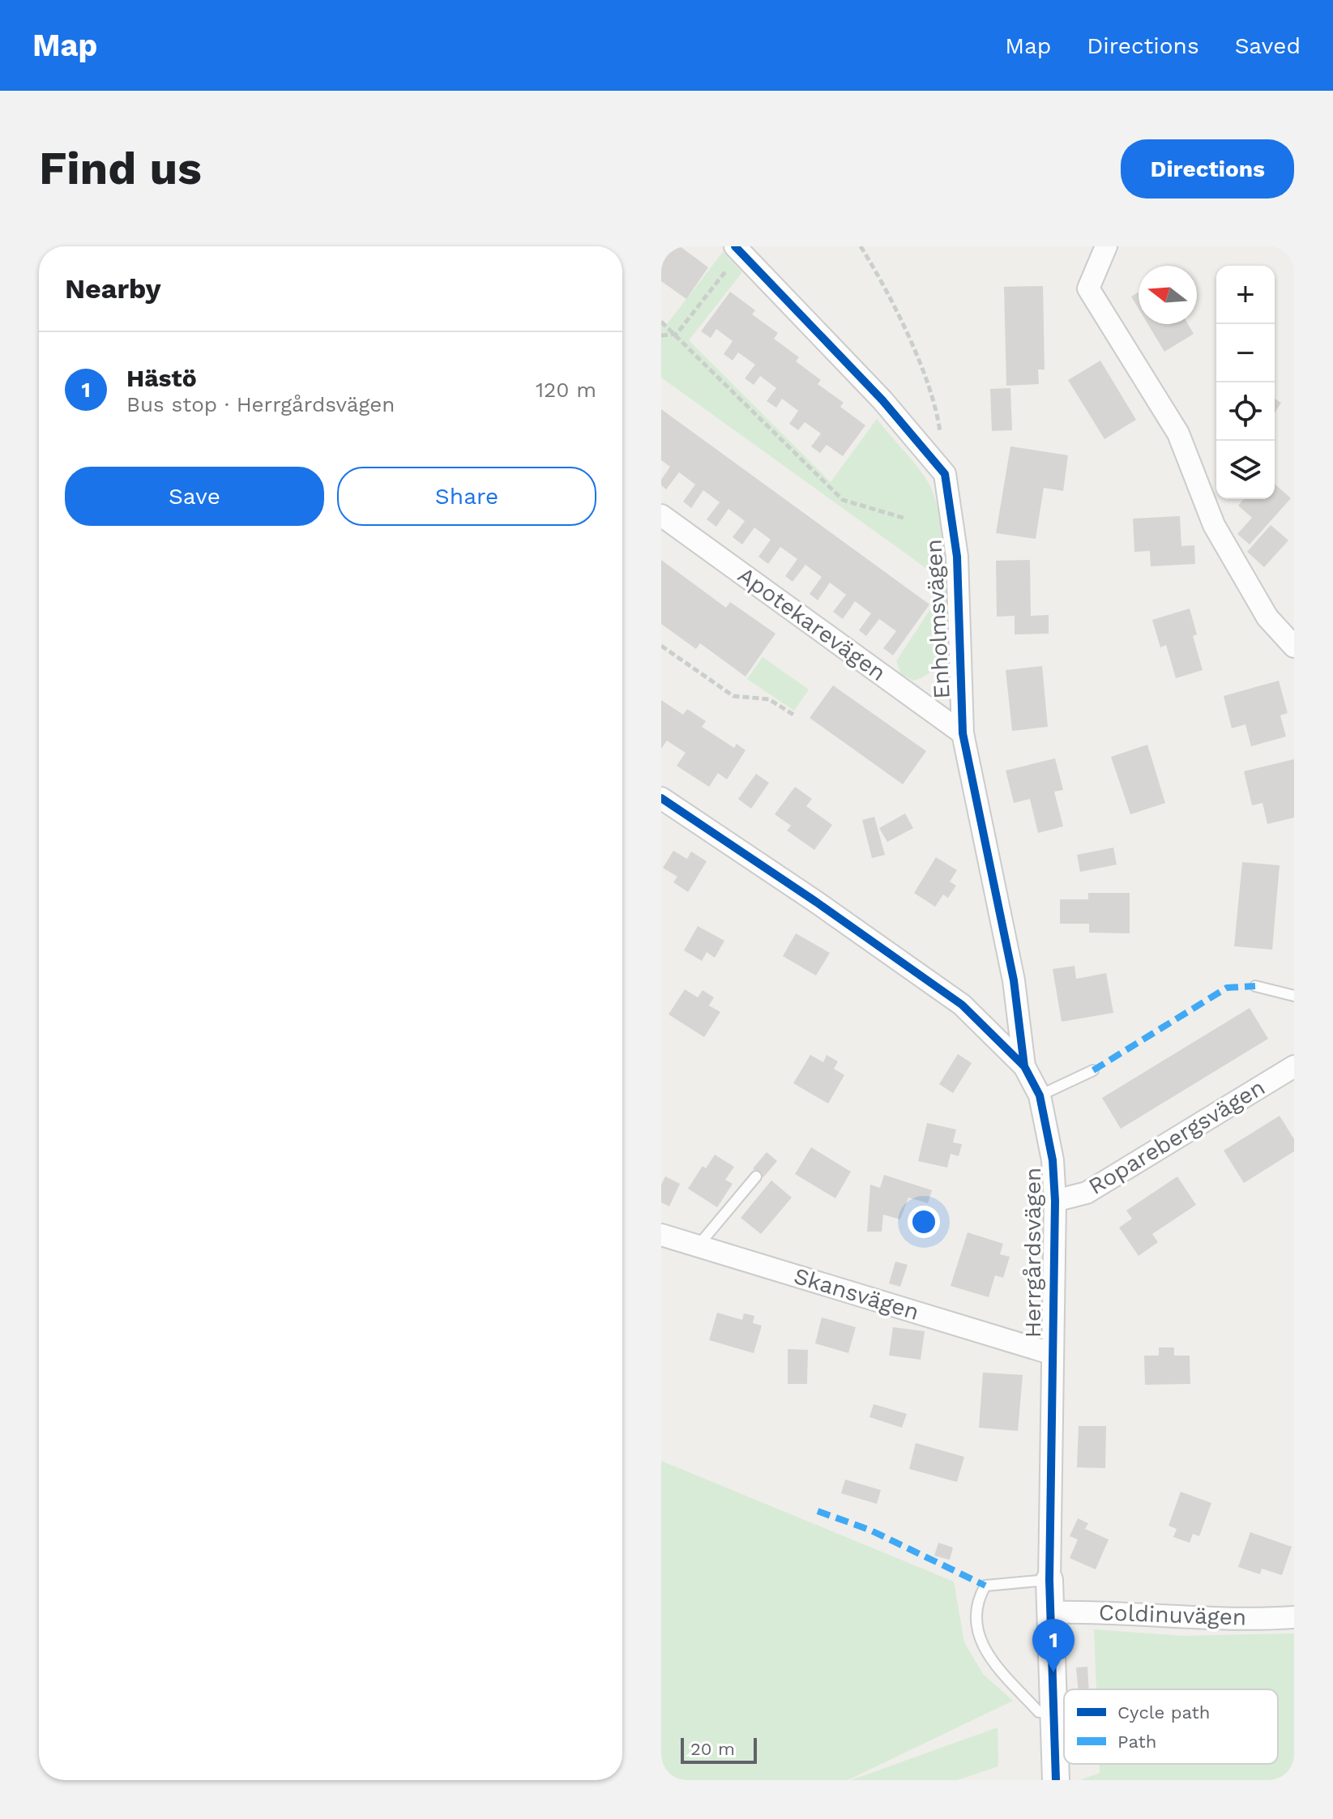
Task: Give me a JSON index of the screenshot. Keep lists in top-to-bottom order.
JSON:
{
  "streets": {
    "street": [
      "Enholmsvägen",
      "Apotekarevägen",
      "Roparebergsvägen",
      "Herrgårdsvägen",
      "Skansvägen",
      "Coldinuvägen"
    ]
  },
  "crossings": [
    ["Enholmsvägen", "Apotekarevägen"],
    ["Enholmsvägen", "Herrgårdsvägen"],
    ["Roparebergsvägen", "Herrgårdsvägen"],
    ["Herrgårdsvägen", "Skansvägen"],
    ["Herrgårdsvägen", "Coldinuvägen"]
  ],
  "legend": ["Cycle path", "Path"],
  "scale_bar": "20 m",
  "north": "left",
  "page": {
    "header": "Map",
    "nav": ["Map", "Directions", "Saved"],
    "buttons": [
      "Directions",
      ["Save", "Share"]
    ],
    "title": "Find us",
    "heading": "Nearby",
    "map_buttons": ["+", "−"],
    "list": [
      {
        "mark": "1",
        "name": "Hästö",
        "note": "Bus stop · Herrgårdsvägen",
        "value": "120 m"
      }
    ],
    "pins": "1",
    "scale": "20 m"
  }
}
